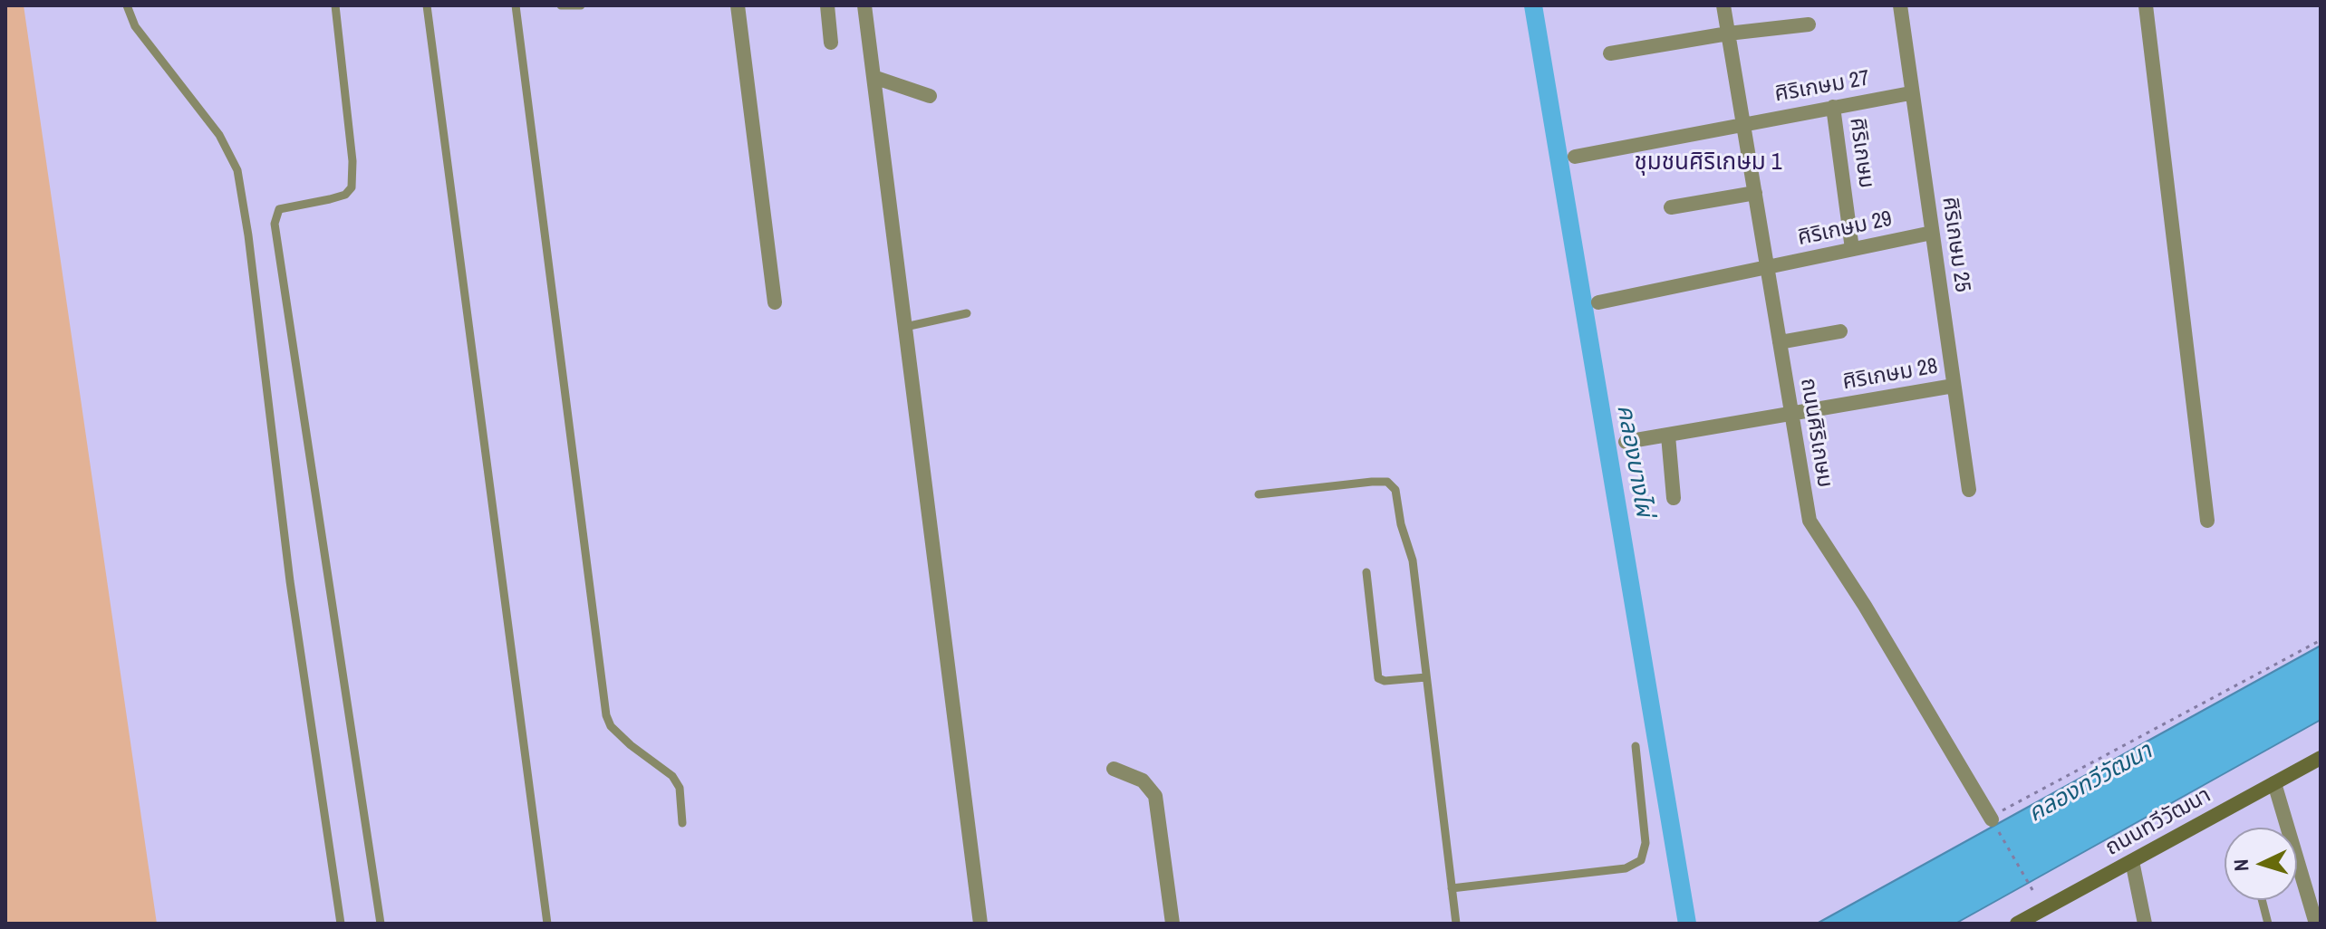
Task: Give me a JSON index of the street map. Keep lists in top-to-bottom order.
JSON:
{
  "streets": {
    "main road": ["ถนนทวีวัฒนา"],
    "street": [
      "ศิริเกษม 27",
      "ศิริเกษม",
      "ศิริเกษม 29",
      "ศิริเกษม 25",
      "ศิริเกษม 28",
      "ถนนศิริเกษม"
    ]
  },
  "crossings": [
    ["ศิริเกษม 27", "ศิริเกษม"],
    ["ศิริเกษม 27", "ศิริเกษม 25"],
    ["ศิริเกษม 27", "ถนนศิริเกษม"],
    ["ศิริเกษม", "ศิริเกษม 29"],
    ["ศิริเกษม 29", "ศิริเกษม 25"],
    ["ศิริเกษม 29", "ถนนศิริเกษม"],
    ["ศิริเกษม 25", "ศิริเกษม 28"],
    ["ศิริเกษม 28", "ถนนศิริเกษม"]
  ],
  "districts": ["ชุมชนศิริเกษม 1"],
  "water": ["คลองบางไผ่", "คลองทวีวัฒนา"],
  "north": "left"
}
